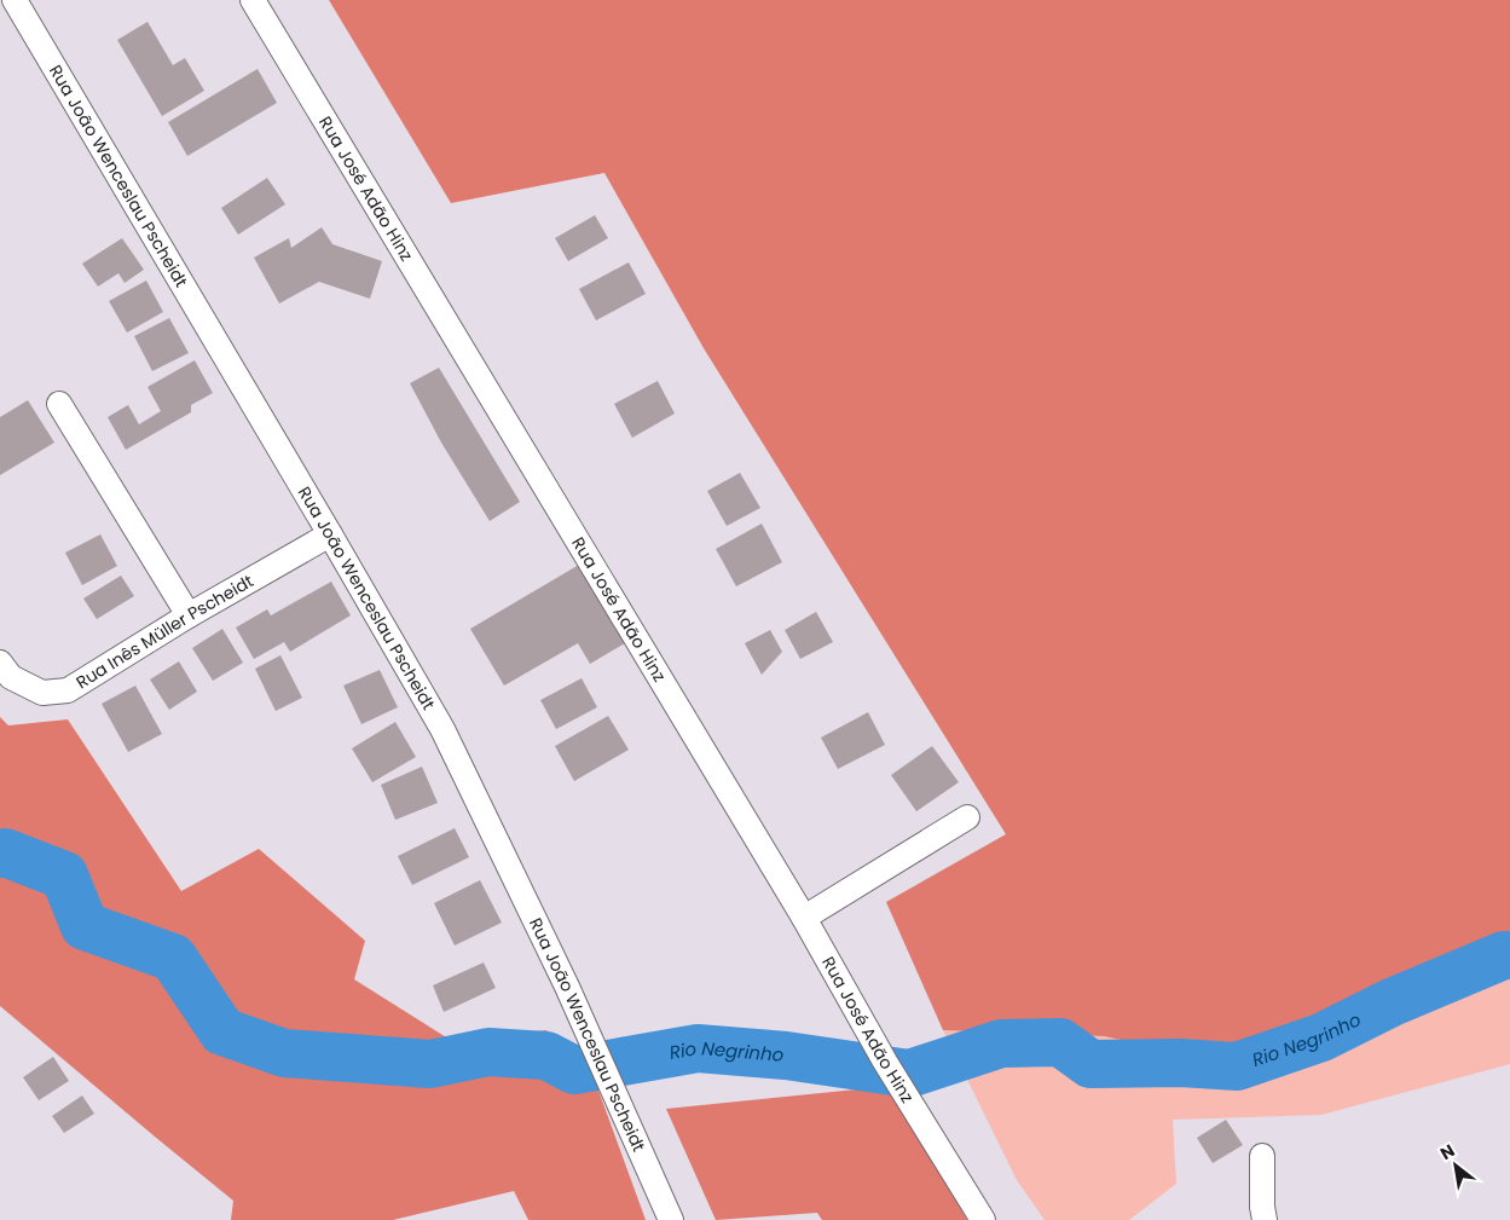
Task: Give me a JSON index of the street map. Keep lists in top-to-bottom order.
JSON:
{
  "streets": {
    "street": ["Rua João Wenceslau Pscheidt", "Rua José Adão Hinz", "Rua Inês Müller Pscheidt"]
  },
  "crossings": [
    ["Rua João Wenceslau Pscheidt", "Rua Inês Müller Pscheidt"]
  ],
  "water": ["Rio Negrinho"],
  "north": "top left"
}
